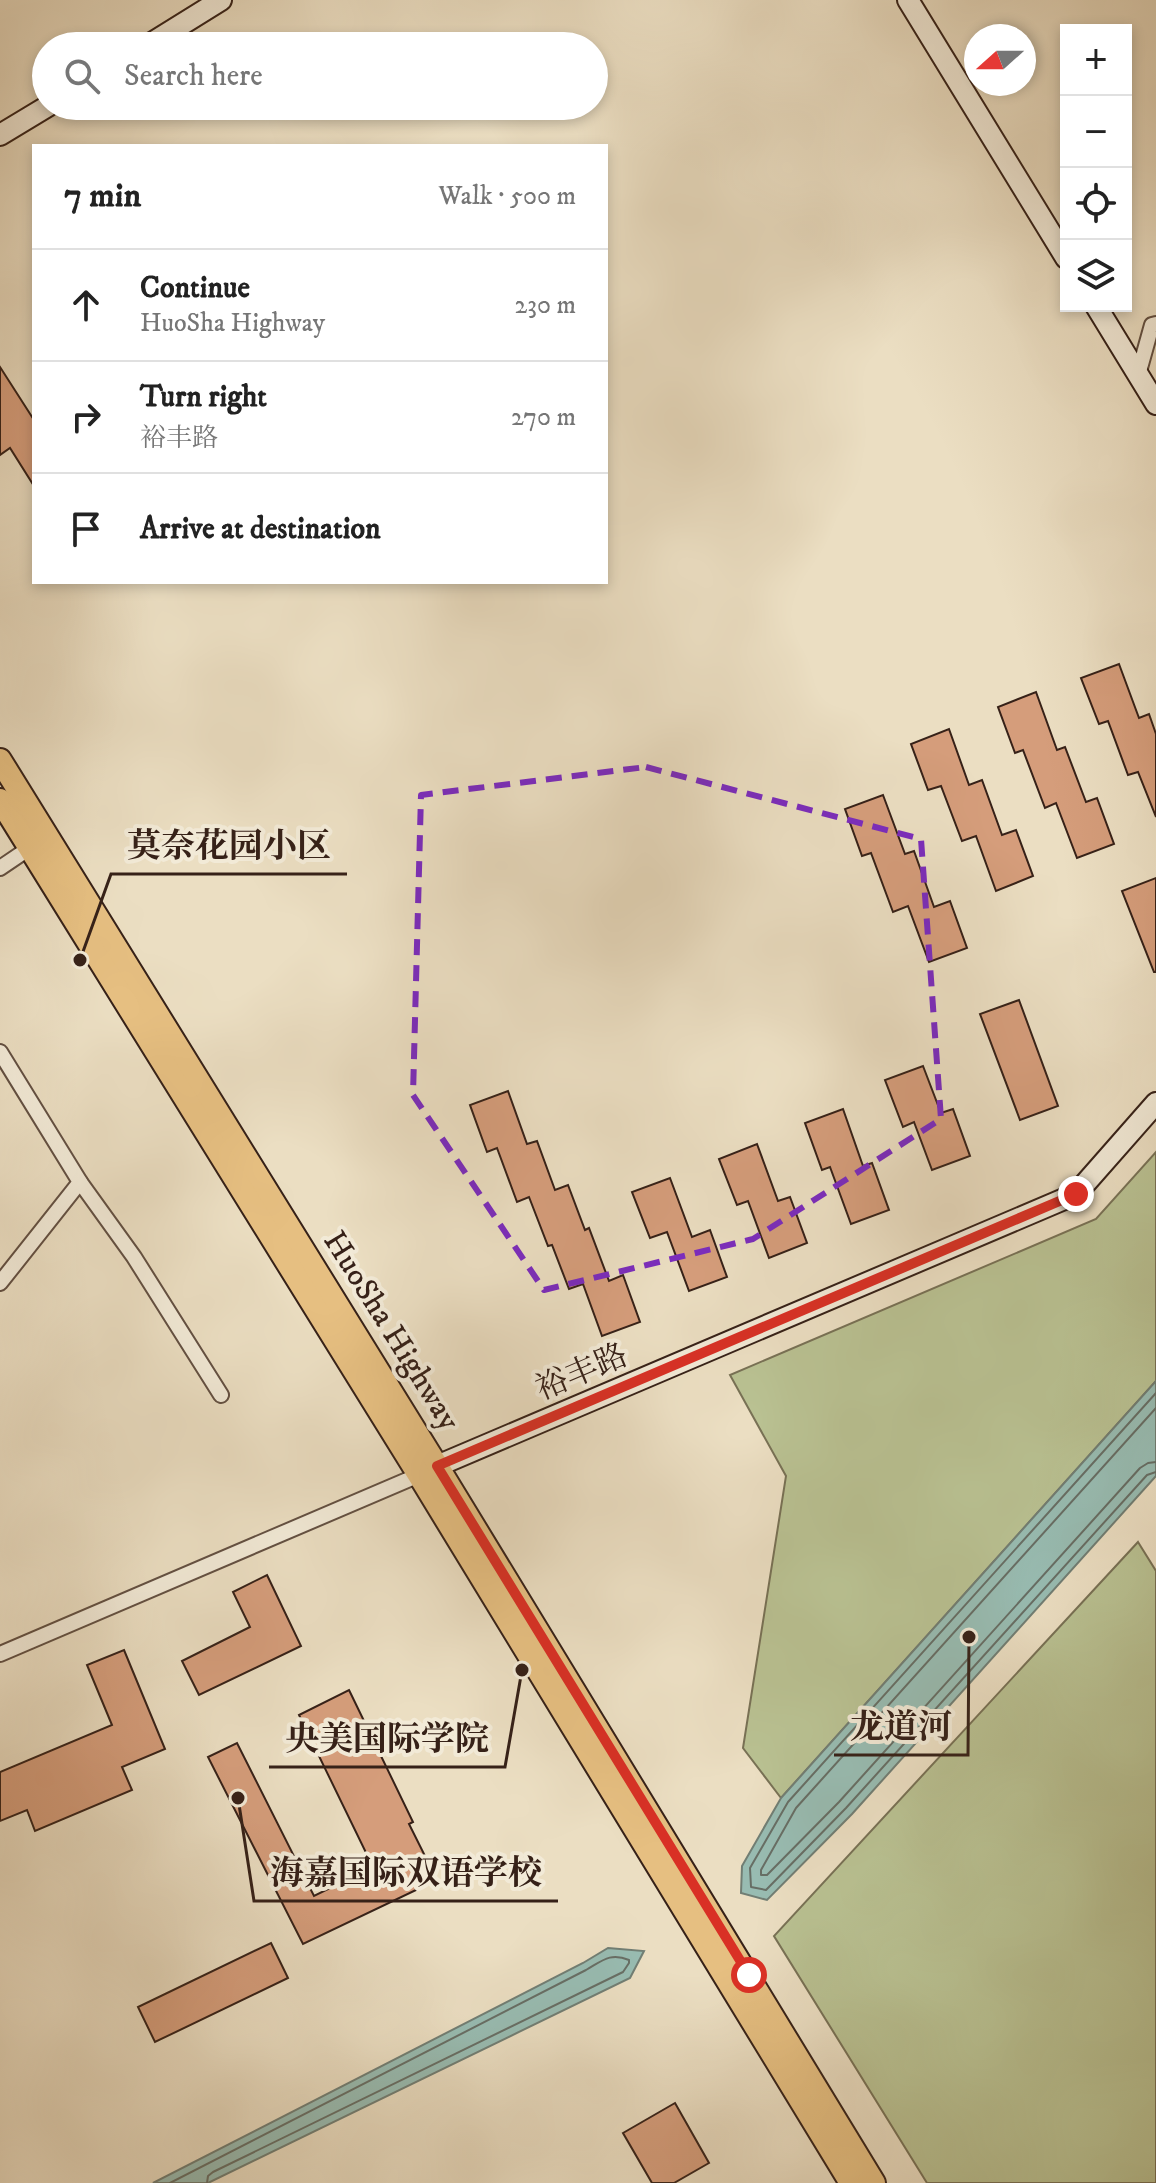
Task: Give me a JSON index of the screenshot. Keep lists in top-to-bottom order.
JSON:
{
  "streets": {
    "main road": ["HuoSha Highway"],
    "street": ["裕丰路"]
  },
  "crossings": [
    ["HuoSha Highway", "裕丰路"]
  ],
  "places": [
    "莫奈花园小区",
    "龙道河",
    "央美国际学院",
    "海嘉国际双语学校"
  ],
  "north": "left",
  "page": {
    "map_buttons": ["+", "−"],
    "search": "Search here",
    "heading": ["7 min", "Walk · 500 m"],
    "list": [
      ["Continue", "HuoSha Highway", "230 m"],
      ["Turn right", "裕丰路", "270 m"],
      "Arrive at destination"
    ]
  }
}
